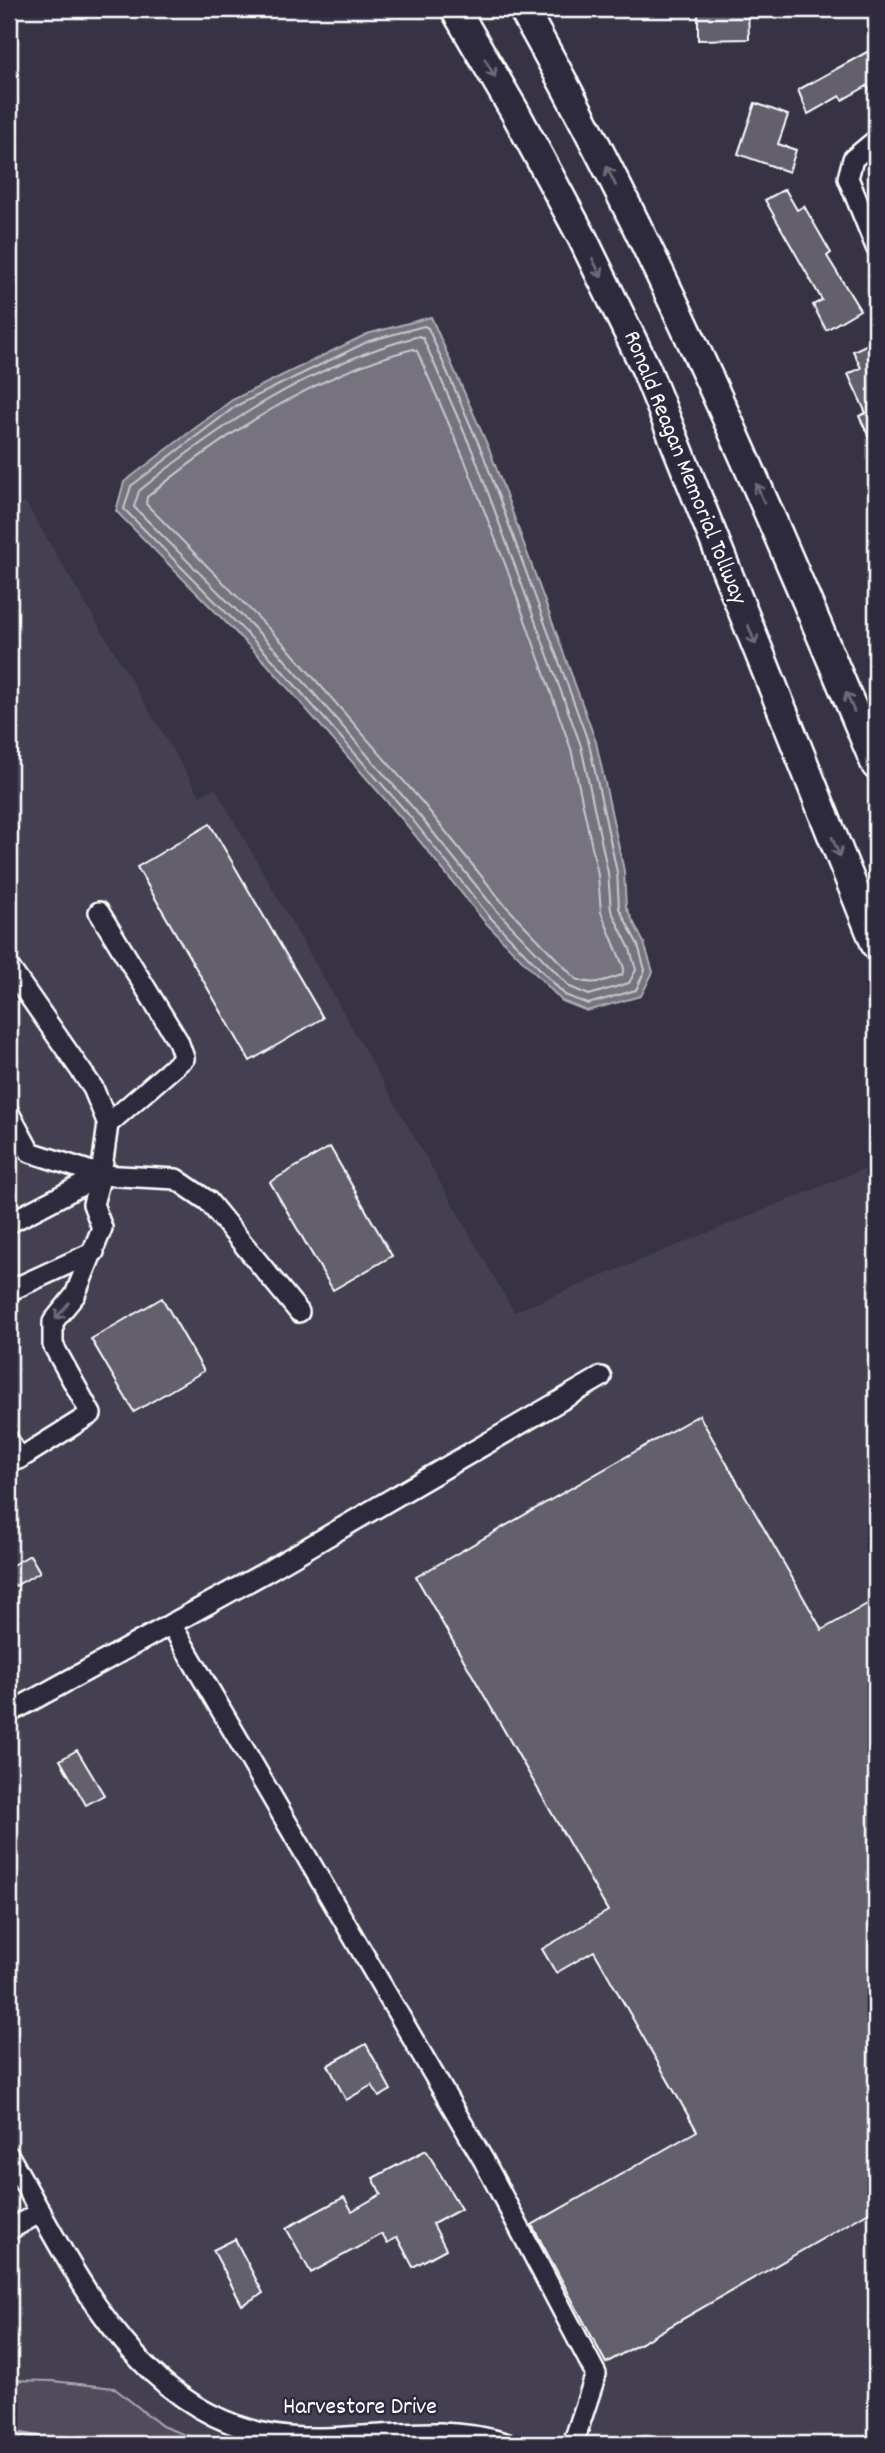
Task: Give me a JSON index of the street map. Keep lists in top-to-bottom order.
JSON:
{
  "streets": {
    "highway": ["Ronald Reagan Memorial Tollway"],
    "street": ["Harvestore Drive"]
  }
}
